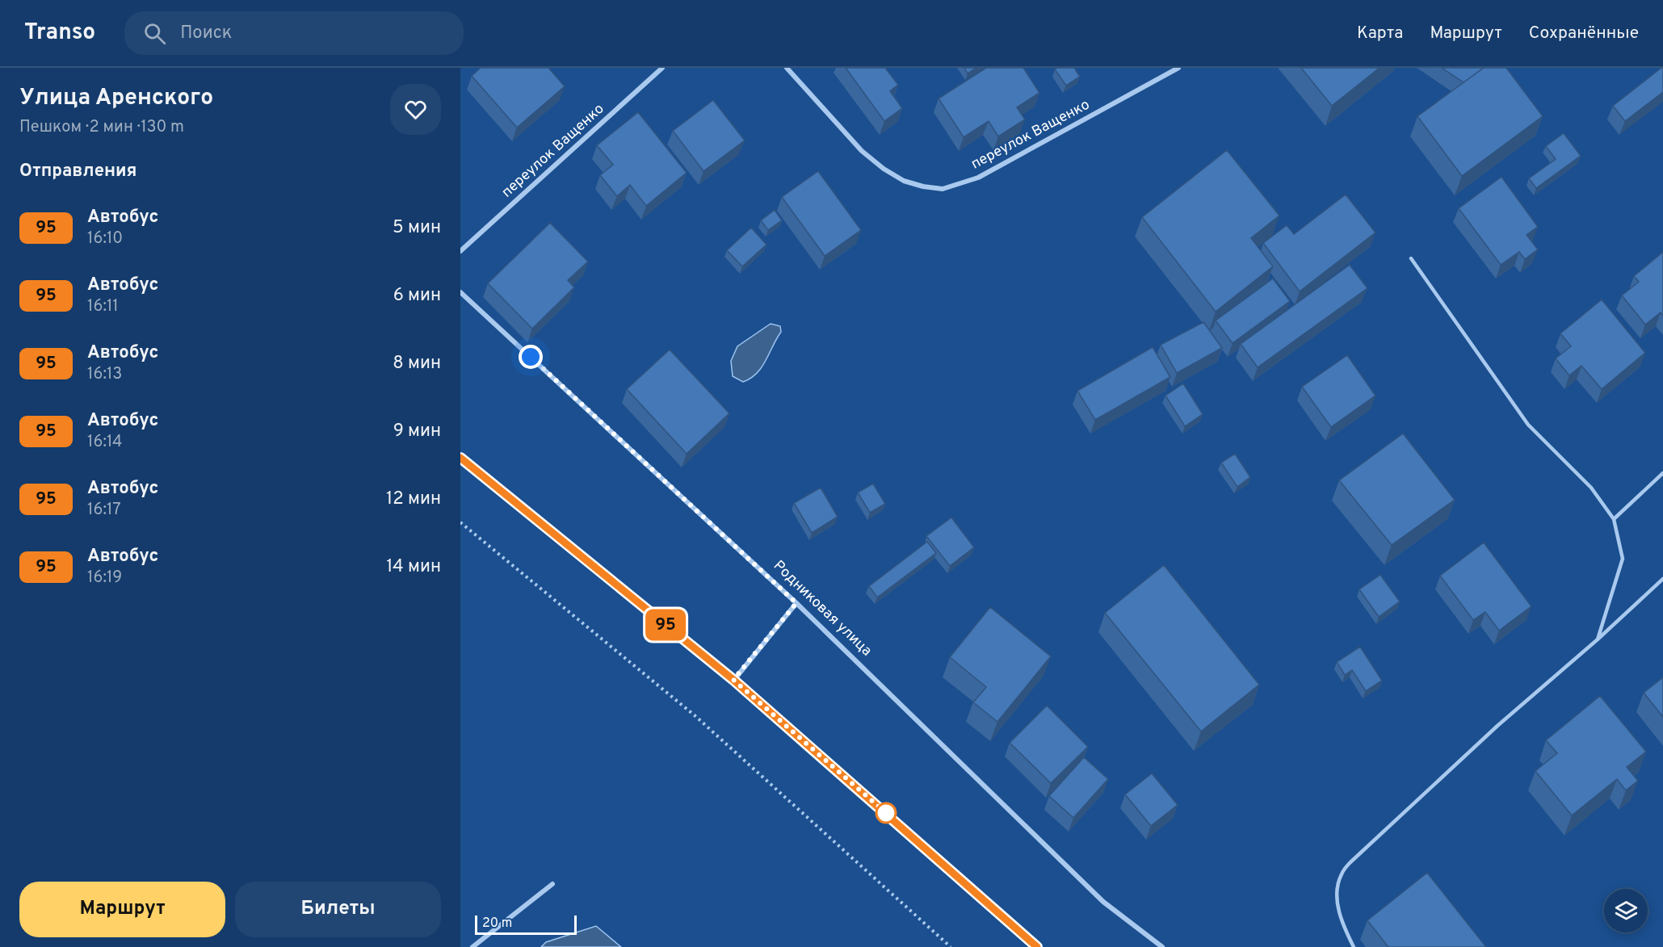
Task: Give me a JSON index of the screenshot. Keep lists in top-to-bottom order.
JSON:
{
  "streets": {
    "street": ["переулок Ващенко", "Родниковая улица"]
  },
  "lines": ["bus line 95"],
  "scale_bar": "20 m",
  "page": {
    "header": "Transo",
    "search": "Поиск",
    "nav": ["Карта", "Маршрут", "Сохранённые"],
    "heading": [
      ["Улица Аренского", "Пешком · 2 мин · 130 m"],
      "Отправления"
    ],
    "on_map": "95",
    "list": [
      {
        "mark": "95",
        "name": "Автобус",
        "note": "16:10",
        "value": "5 мин"
      },
      {
        "mark": "95",
        "name": "Автобус",
        "note": "16:11",
        "value": "6 мин"
      },
      {
        "mark": "95",
        "name": "Автобус",
        "note": "16:13",
        "value": "8 мин"
      },
      {
        "mark": "95",
        "name": "Автобус",
        "note": "16:14",
        "value": "9 мин"
      },
      {
        "mark": "95",
        "name": "Автобус",
        "note": "16:17",
        "value": "12 мин"
      },
      {
        "mark": "95",
        "name": "Автобус",
        "note": "16:19",
        "value": "14 мин"
      }
    ],
    "buttons": ["Маршрут", "Билеты"],
    "scale": "20 m"
  }
}
